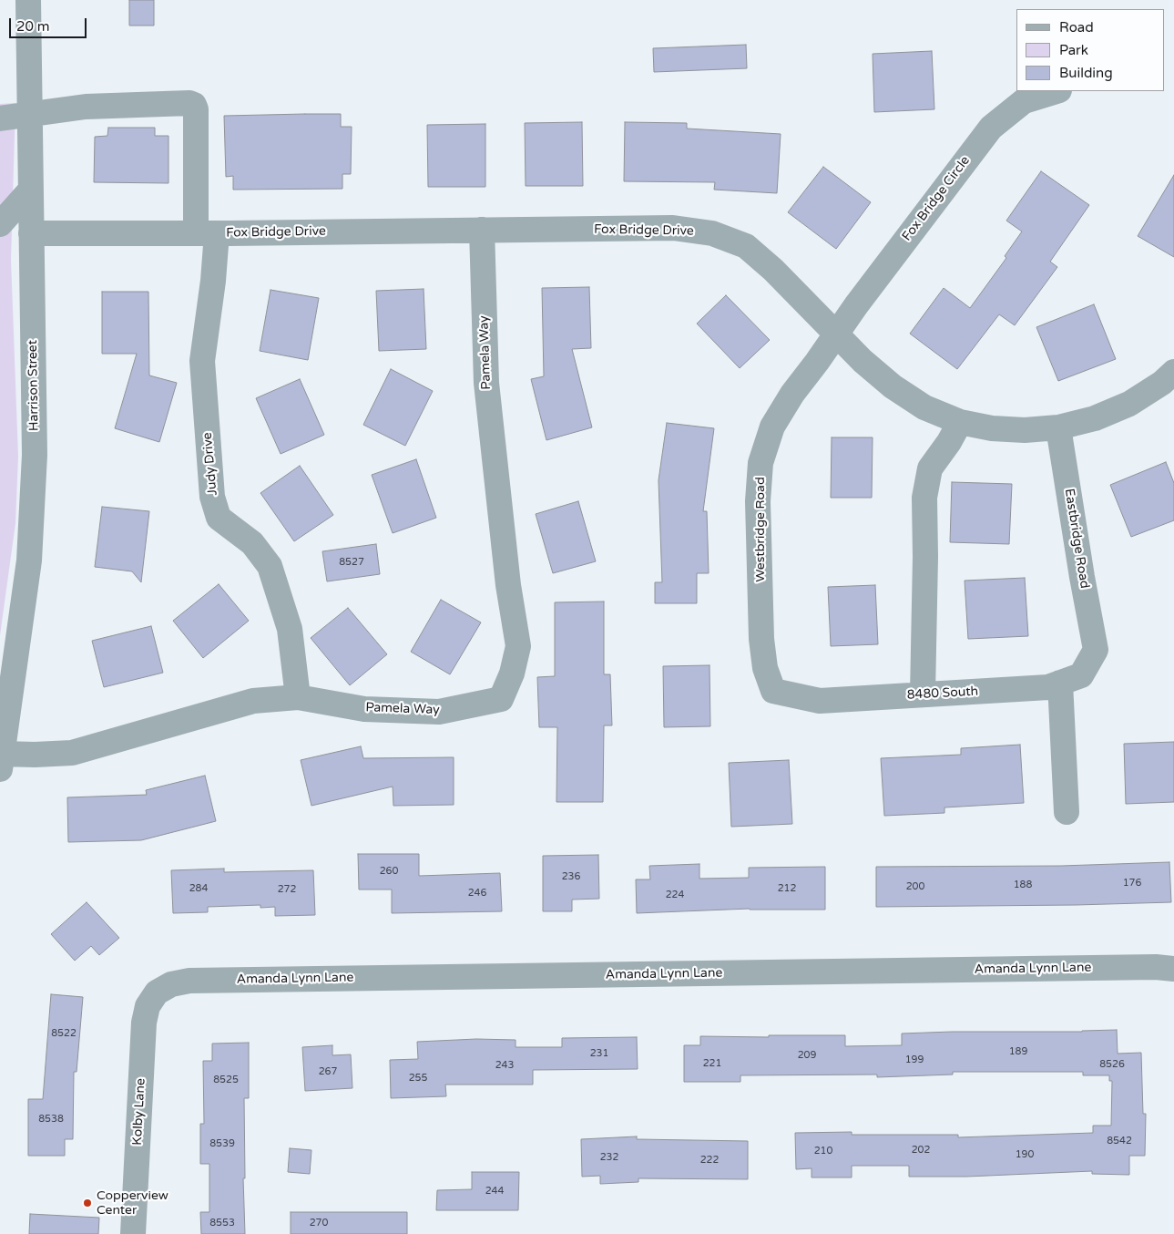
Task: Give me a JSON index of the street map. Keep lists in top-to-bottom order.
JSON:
{
  "streets": {
    "street": [
      "Fox Bridge Circle",
      "Fox Bridge Drive",
      "Pamela Way",
      "Harrison Street",
      "Judy Drive",
      "Westbridge Road",
      "Eastbridge Road",
      "8480 South",
      "Amanda Lynn Lane",
      "Kolby Lane"
    ]
  },
  "crossings": [
    ["Fox Bridge Circle", "Fox Bridge Drive"],
    ["Fox Bridge Circle", "Westbridge Road"],
    ["Fox Bridge Drive", "Pamela Way"],
    ["Fox Bridge Drive", "Harrison Street"],
    ["Fox Bridge Drive", "Judy Drive"],
    ["Fox Bridge Drive", "Westbridge Road"],
    ["Fox Bridge Drive", "Eastbridge Road"],
    ["Pamela Way", "Harrison Street"],
    ["Pamela Way", "Judy Drive"],
    ["Harrison Street", "Judy Drive"],
    ["Westbridge Road", "8480 South"],
    ["Eastbridge Road", "8480 South"],
    ["Amanda Lynn Lane", "Kolby Lane"]
  ],
  "places": ["Copperview Center"],
  "house_numbers": [
    "8527",
    "260",
    "236",
    "176",
    "188",
    "200",
    "284",
    "212",
    "272",
    "246",
    "224",
    "8522",
    "189",
    "231",
    "209",
    "199",
    "221",
    "8526",
    "243",
    "267",
    "255",
    "8525",
    "8538",
    "8542",
    "8539",
    "202",
    "210",
    "190",
    "232",
    "222",
    "244",
    "8553",
    "270"
  ],
  "legend": ["Road", "Park", "Building"],
  "scale_bar": "20 m"
}
